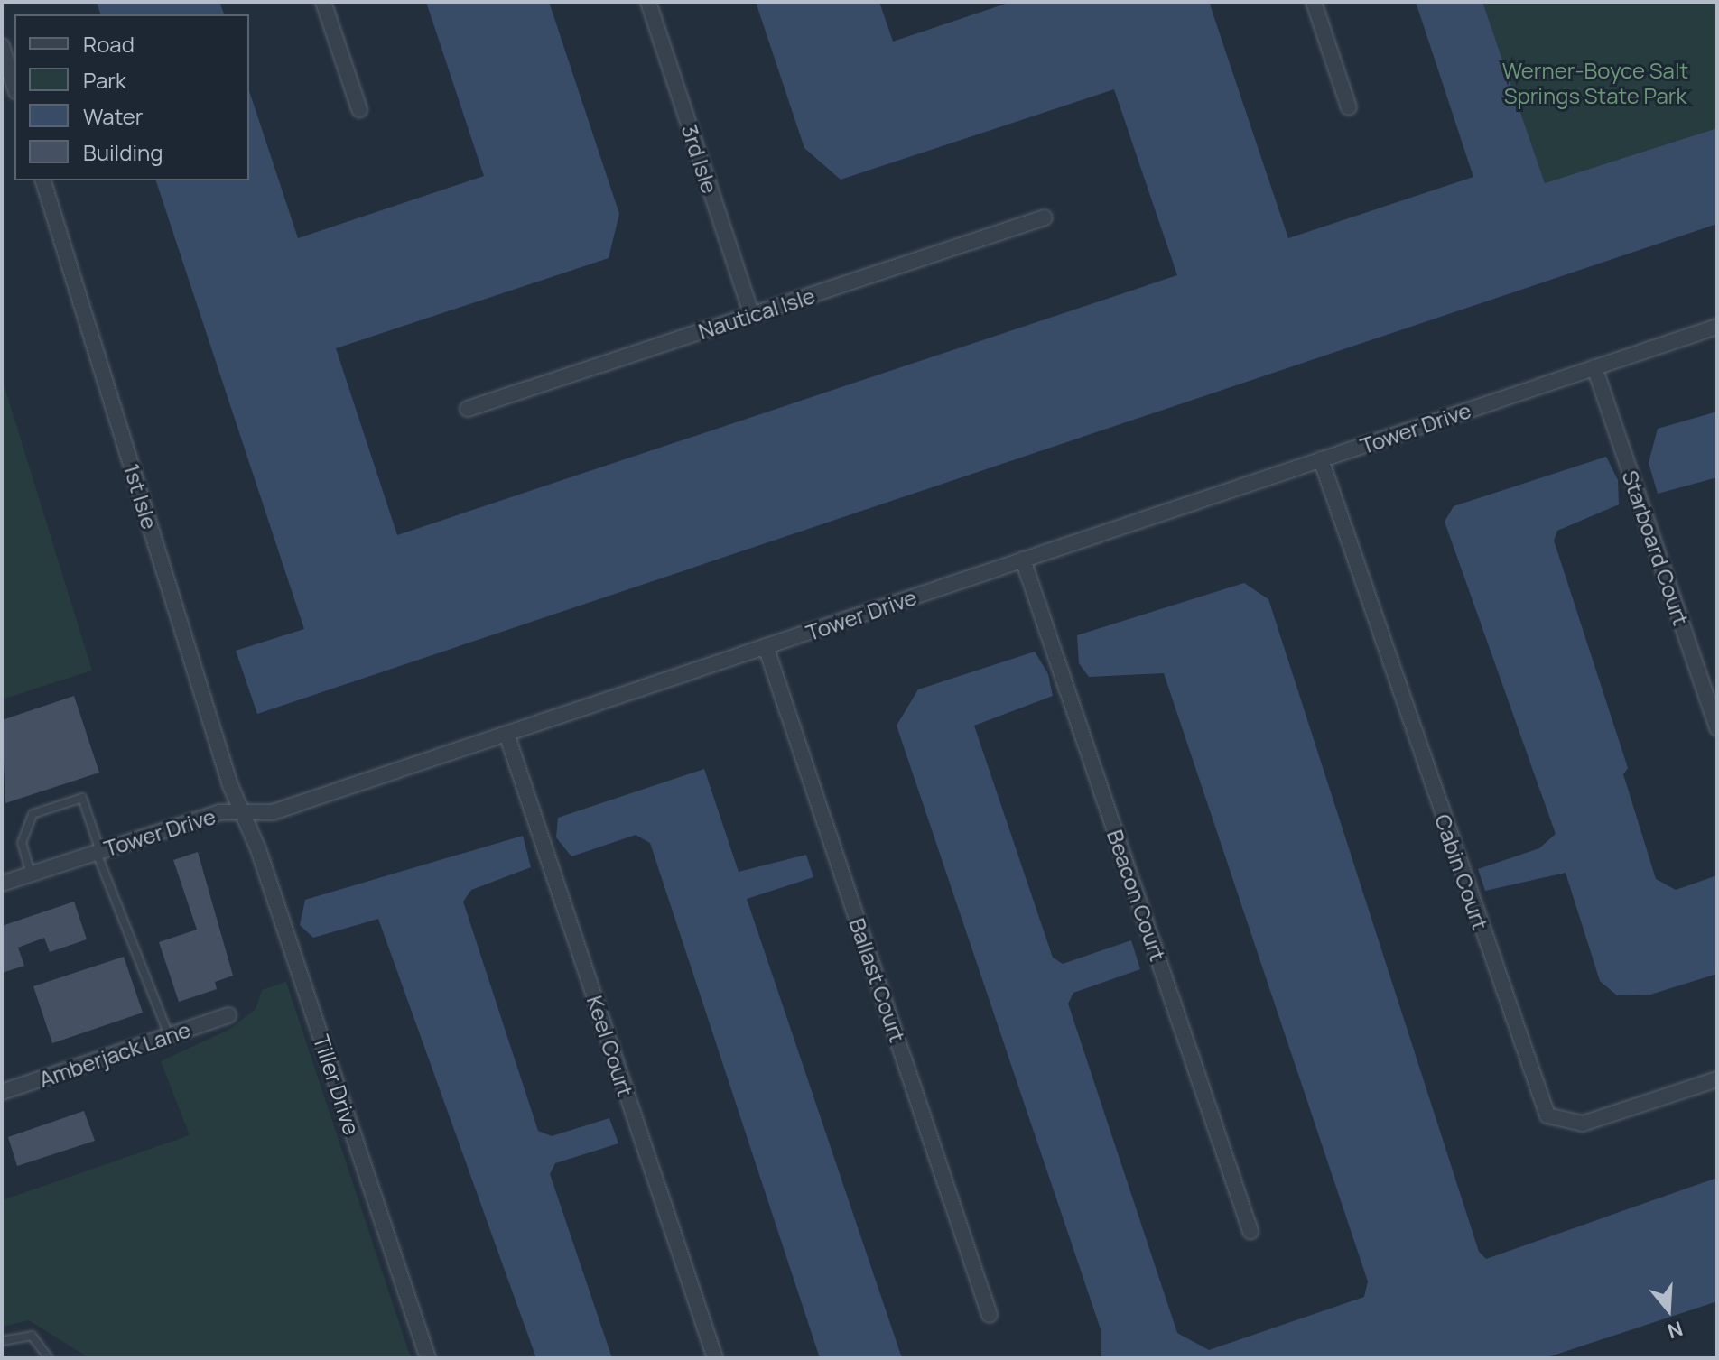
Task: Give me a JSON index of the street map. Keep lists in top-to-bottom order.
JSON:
{
  "streets": {
    "street": [
      "3rd Isle",
      "Nautical Isle",
      "Tower Drive",
      "1st Isle",
      "Starboard Court",
      "Cabin Court",
      "Beacon Court",
      "Ballast Court",
      "Keel Court",
      "Amberjack Lane",
      "Tiller Drive"
    ]
  },
  "crossings": [
    ["3rd Isle", "Nautical Isle"],
    ["Tower Drive", "1st Isle"],
    ["Tower Drive", "Starboard Court"],
    ["Tower Drive", "Cabin Court"],
    ["Tower Drive", "Beacon Court"],
    ["Tower Drive", "Ballast Court"],
    ["Tower Drive", "Keel Court"],
    ["Tower Drive", "Tiller Drive"],
    ["1st Isle", "Tiller Drive"]
  ],
  "parks": ["Werner-Boyce Salt Springs State Park"],
  "legend": [
    "Road",
    "Park",
    "Water",
    "Building"
  ],
  "north": "bottom"
}
